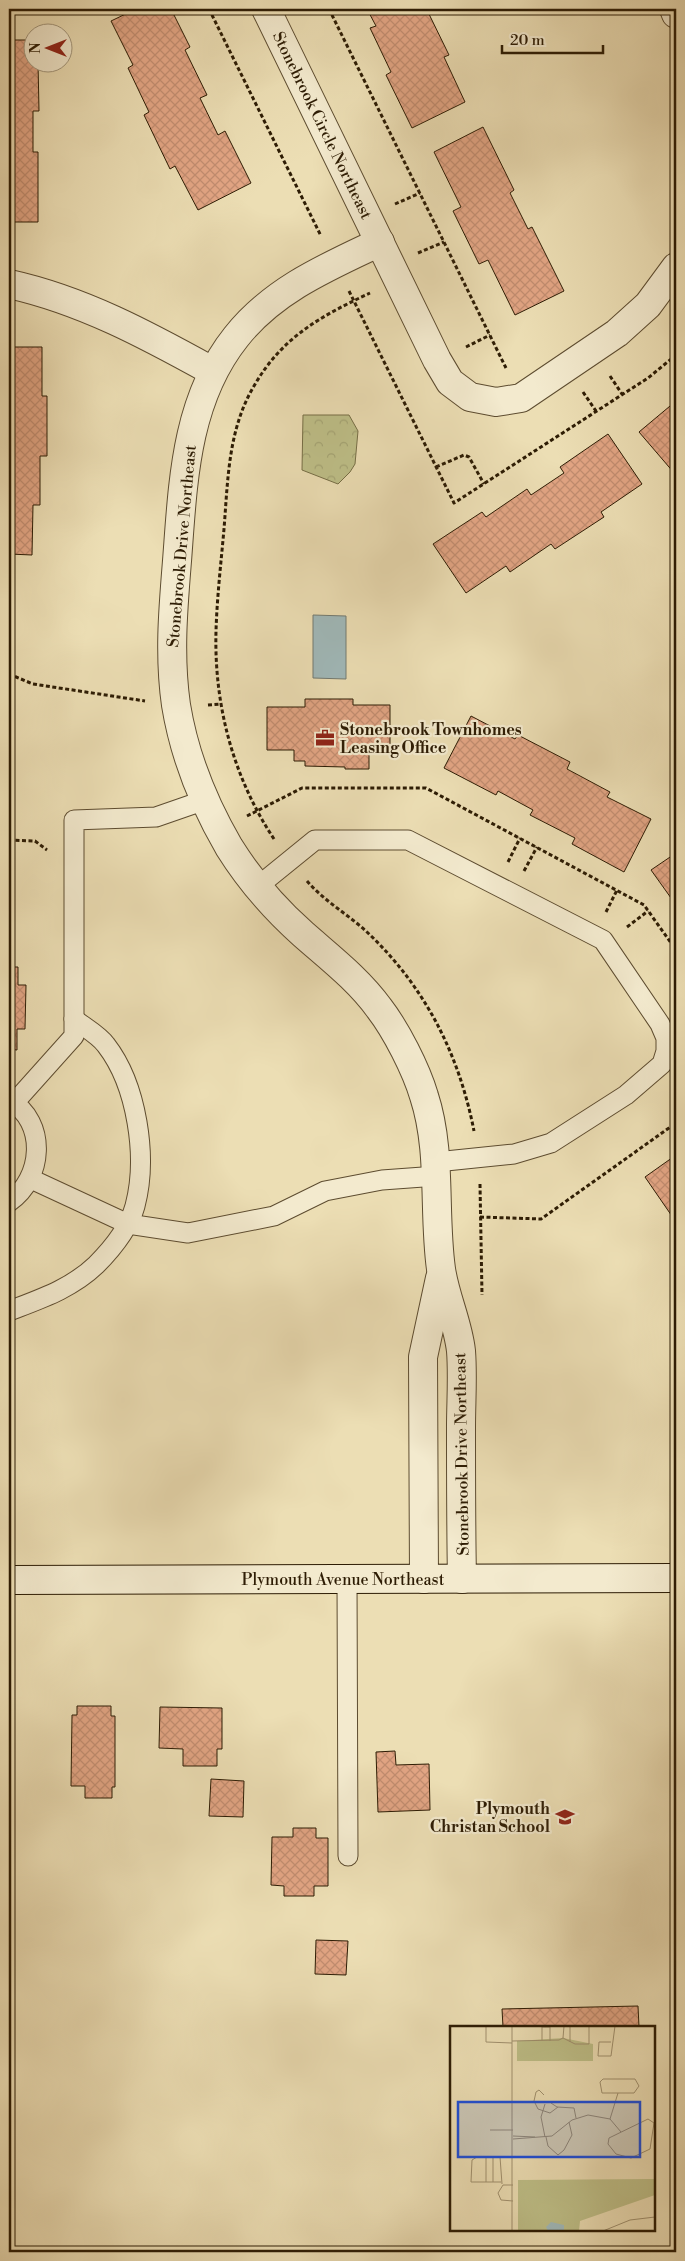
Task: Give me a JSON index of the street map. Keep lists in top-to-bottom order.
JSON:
{
  "streets": {
    "street": ["Stonebrook Circle Northeast", "Stonebrook Drive Northeast", "Plymouth Avenue Northeast"]
  },
  "crossings": [
    ["Stonebrook Drive Northeast", "Plymouth Avenue Northeast"]
  ],
  "places": {
    "office": ["Stonebrook Townhomes Leasing Office"],
    "school or university": ["Plymouth Christan School"]
  },
  "scale_bar": "20 m",
  "north": "left"
}
